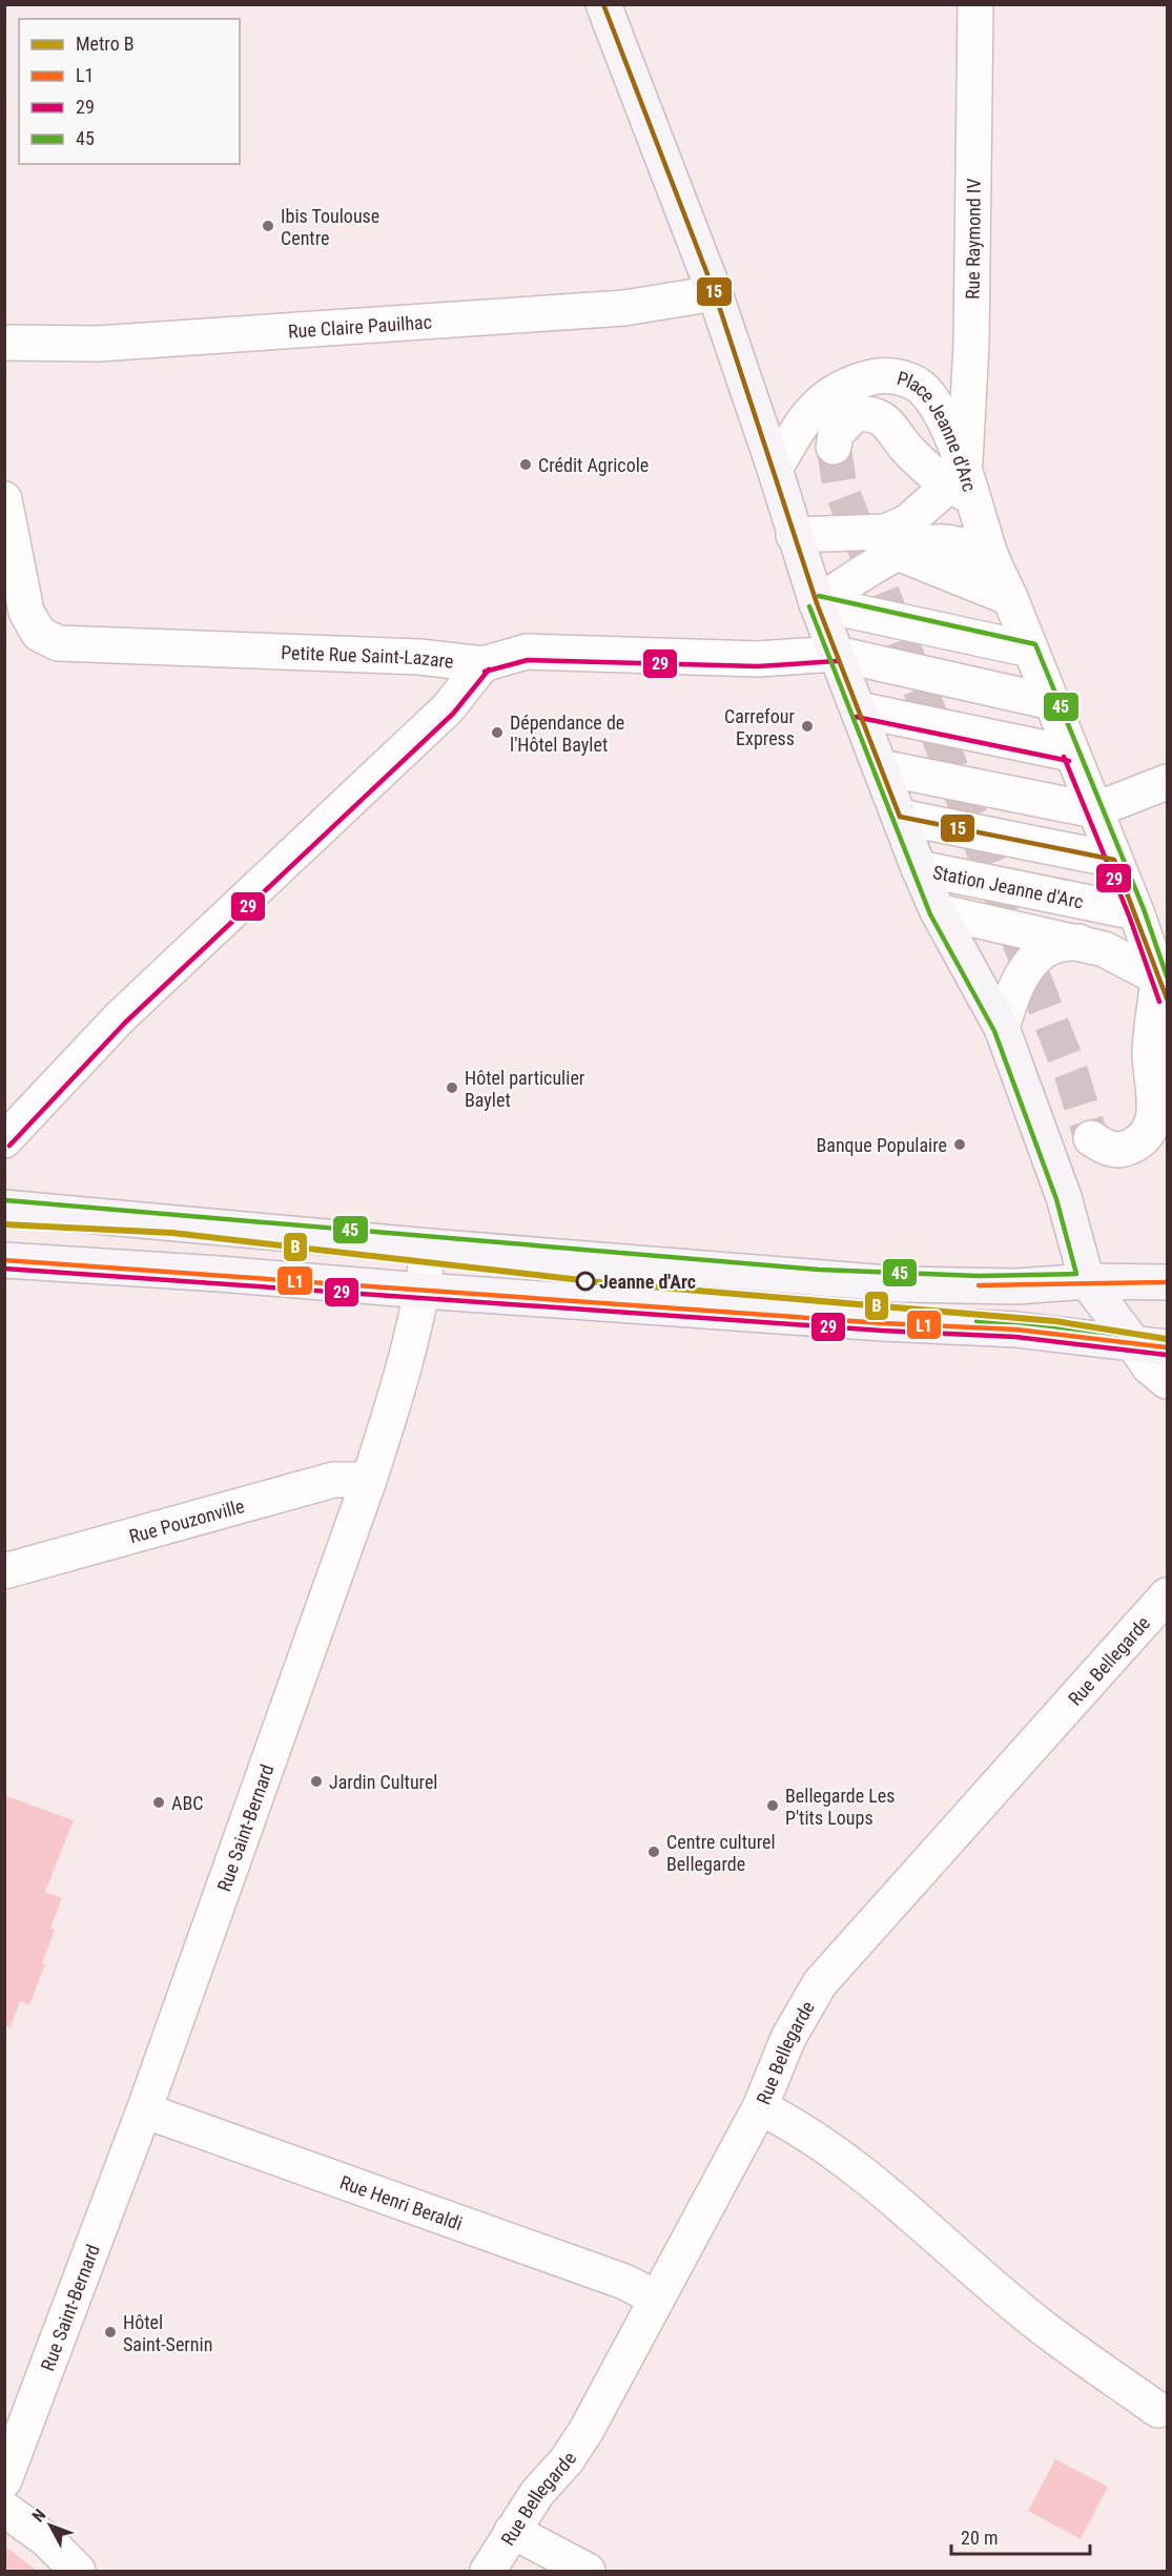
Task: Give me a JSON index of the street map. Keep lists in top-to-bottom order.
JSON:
{
  "streets": {
    "street": [
      "Rue Raymond IV",
      "Rue Claire Pauilhac",
      "Place Jeanne d'Arc",
      "Petite Rue Saint-Lazare",
      "Station Jeanne d'Arc",
      "Rue Pouzonville",
      "Rue Bellegarde",
      "Rue Saint-Bernard",
      "Rue Henri Beraldi"
    ]
  },
  "crossings": [
    ["Rue Raymond IV", "Place Jeanne d'Arc"],
    ["Place Jeanne d'Arc", "Station Jeanne d'Arc"],
    ["Rue Pouzonville", "Rue Saint-Bernard"],
    ["Rue Bellegarde", "Rue Henri Beraldi"],
    ["Rue Saint-Bernard", "Rue Henri Beraldi"]
  ],
  "places": [
    "Ibis Toulouse Centre",
    "Crédit Agricole",
    "Carrefour Express",
    "Dépendance de l'Hôtel Baylet",
    "Hôtel particulier Baylet",
    "Banque Populaire",
    "Jeanne d'Arc",
    "Jardin Culturel",
    "ABC",
    "Bellegarde Les P'tits Loups",
    "Centre culturel Bellegarde",
    "Hôtel Saint-Sernin"
  ],
  "lines": [
    "transit line 15",
    "transit line 45",
    "transit line 29",
    "metro line B",
    "transit line L1"
  ],
  "legend": [
    "Metro B",
    "L1",
    "29",
    "45"
  ],
  "scale_bar": "20 m",
  "north": "top left"
}
